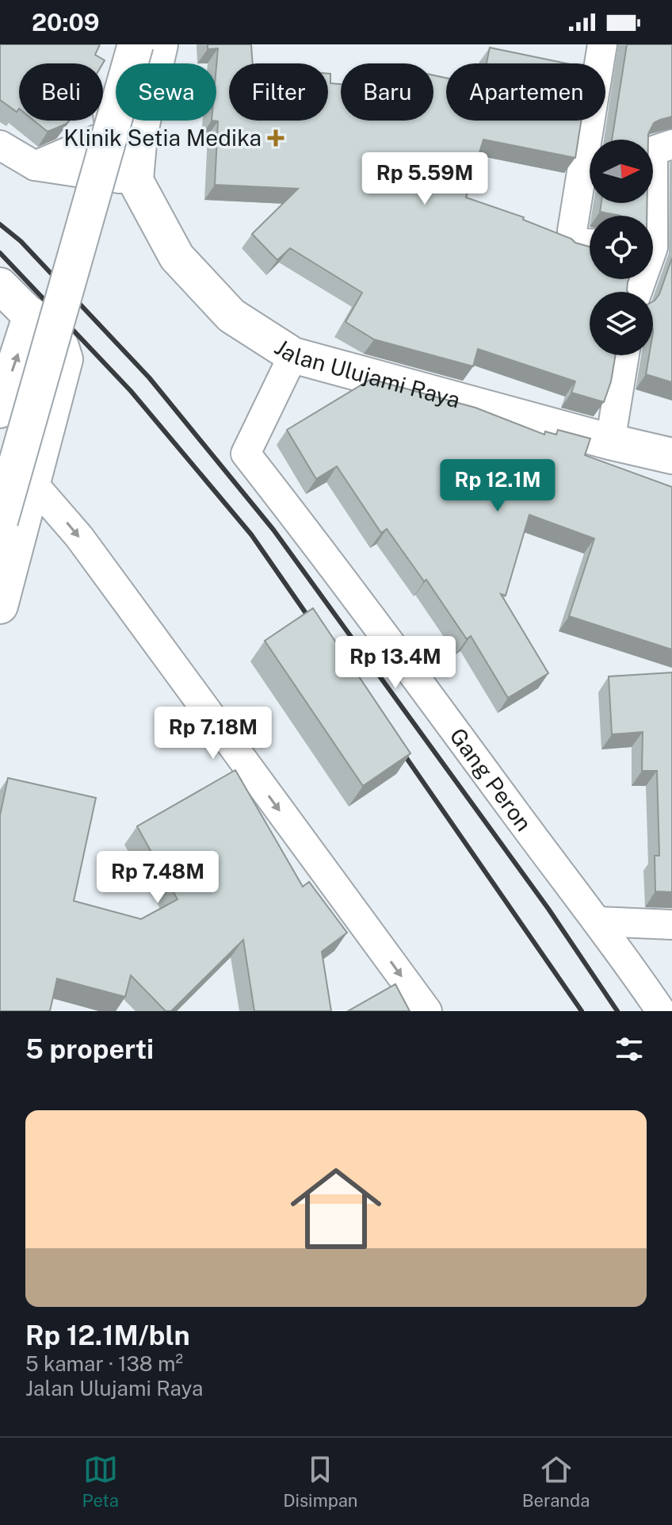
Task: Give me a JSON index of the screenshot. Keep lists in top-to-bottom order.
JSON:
{
  "streets": {
    "street": ["Jalan Ulujami Raya", "Gang Peron"]
  },
  "crossings": [
    ["Jalan Ulujami Raya", "Gang Peron"]
  ],
  "places": {
    "health": ["Klinik Setia Medika"]
  },
  "north": "right",
  "page": {
    "status": "20:09",
    "chip": [
      "Beli",
      "Sewa",
      "Filter",
      "Baru",
      "Apartemen"
    ],
    "price": [
      "Rp 5.59M",
      "Rp 12.1M",
      "Rp 13.4M",
      "Rp 7.18M",
      "Rp 7.48M"
    ],
    "heading": "5 properti",
    "list": [
      {
        "name": "Rp 12.1M/bln",
        "note": "5 kamar · 138 m² · Jalan Ulujami Raya"
      }
    ],
    "tabs": ["Peta", "Disimpan", "Beranda"]
  }
}
